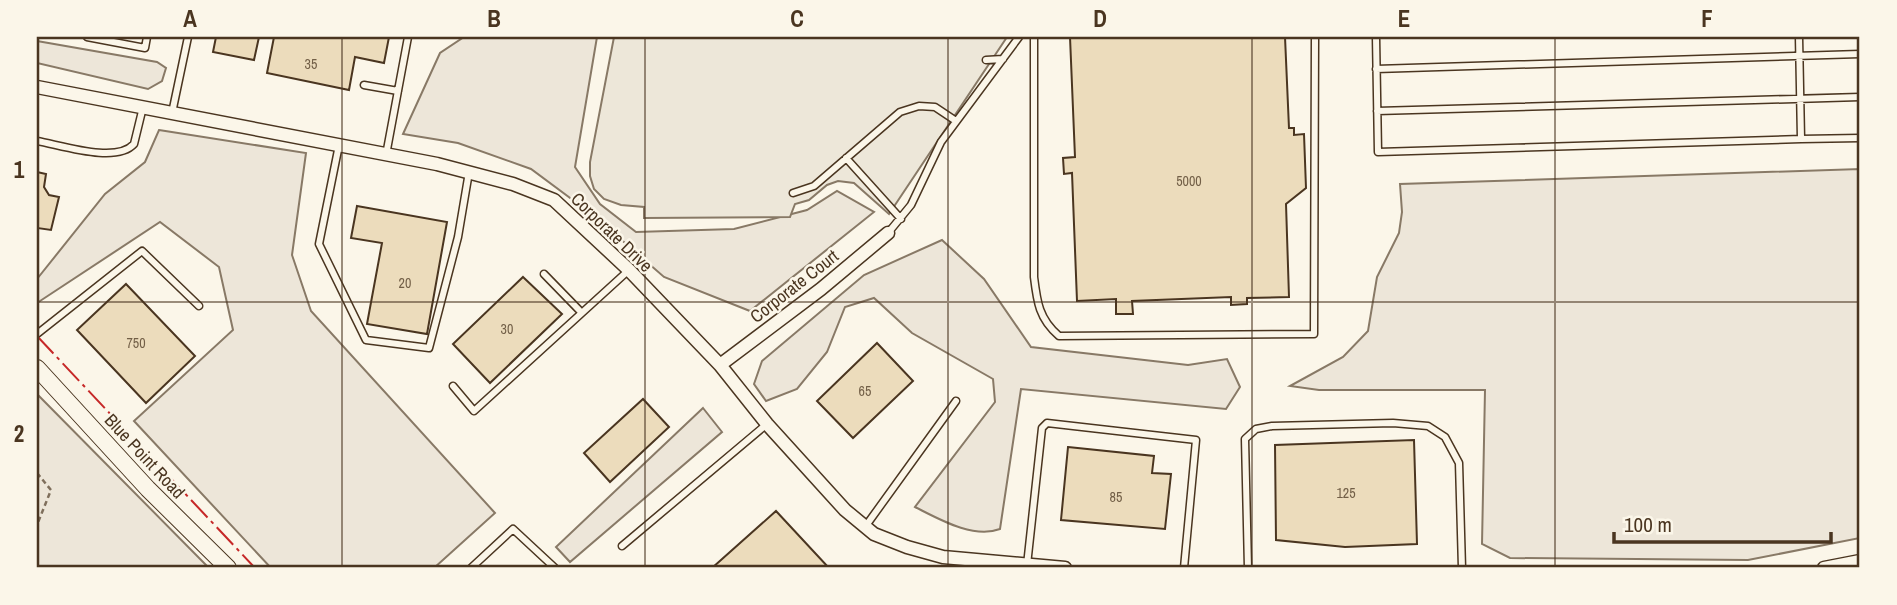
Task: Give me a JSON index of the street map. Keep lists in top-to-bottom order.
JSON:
{
  "streets": {
    "street": ["Corporate Drive", "Corporate Court", "Blue Point Road"]
  },
  "crossings": [
    ["Corporate Drive", "Corporate Court"]
  ],
  "house_numbers": [
    "35",
    "5000",
    "20",
    "30",
    "750",
    "65",
    "125",
    "85"
  ],
  "scale_bar": "100 m",
  "grid": {
    "columns": [
      "A",
      "B",
      "C",
      "D",
      "E",
      "F"
    ],
    "rows": ["1", "2"]
  }
}
